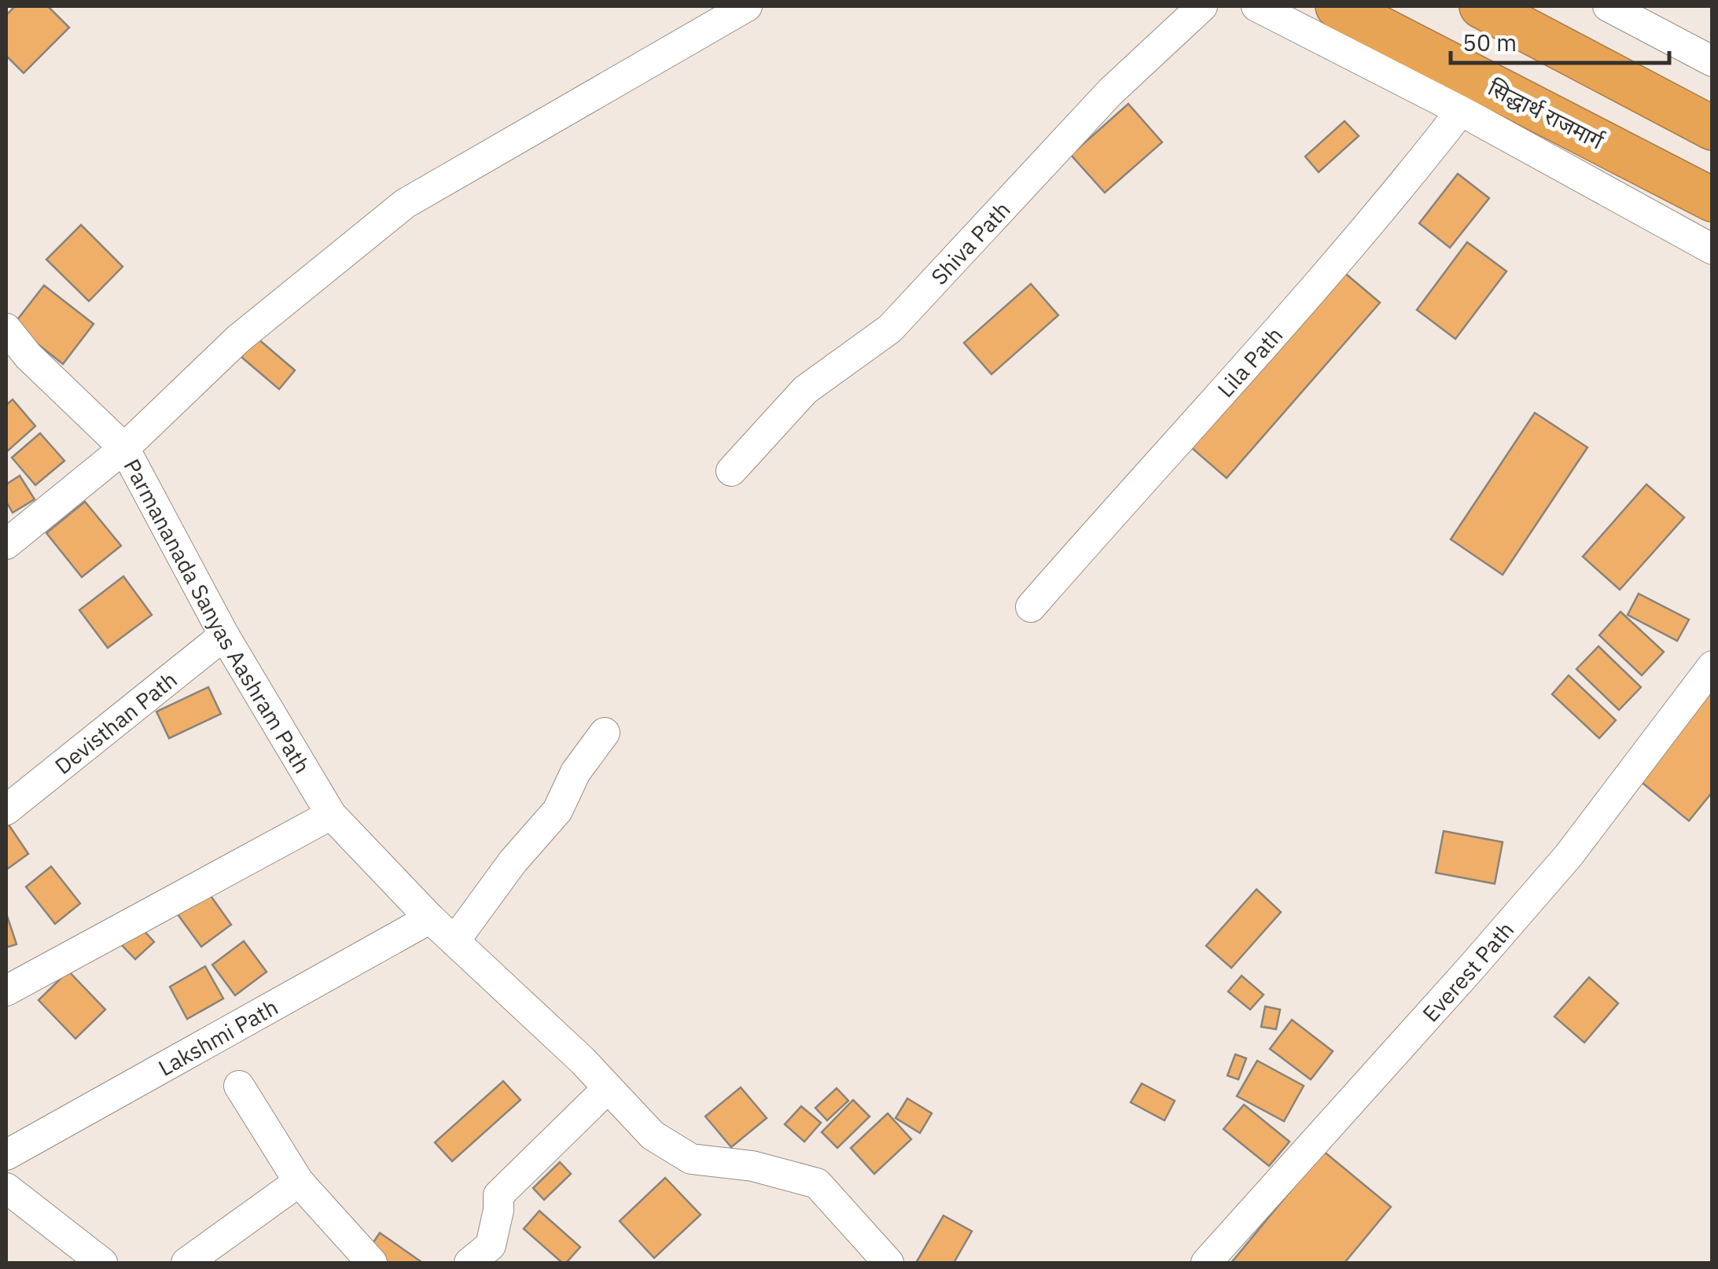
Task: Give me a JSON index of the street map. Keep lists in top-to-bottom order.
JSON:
{
  "streets": {
    "highway": ["सिद्धार्थ राजमार्ग"],
    "street": [
      "Shiva Path",
      "Lila Path",
      "Parmananada Sanyas Aashram Path",
      "Devisthan Path",
      "Everest Path",
      "Lakshmi Path"
    ]
  },
  "crossings": [
    ["Parmananada Sanyas Aashram Path", "Devisthan Path"],
    ["Parmananada Sanyas Aashram Path", "Lakshmi Path"]
  ],
  "scale_bar": "50 m"
}
